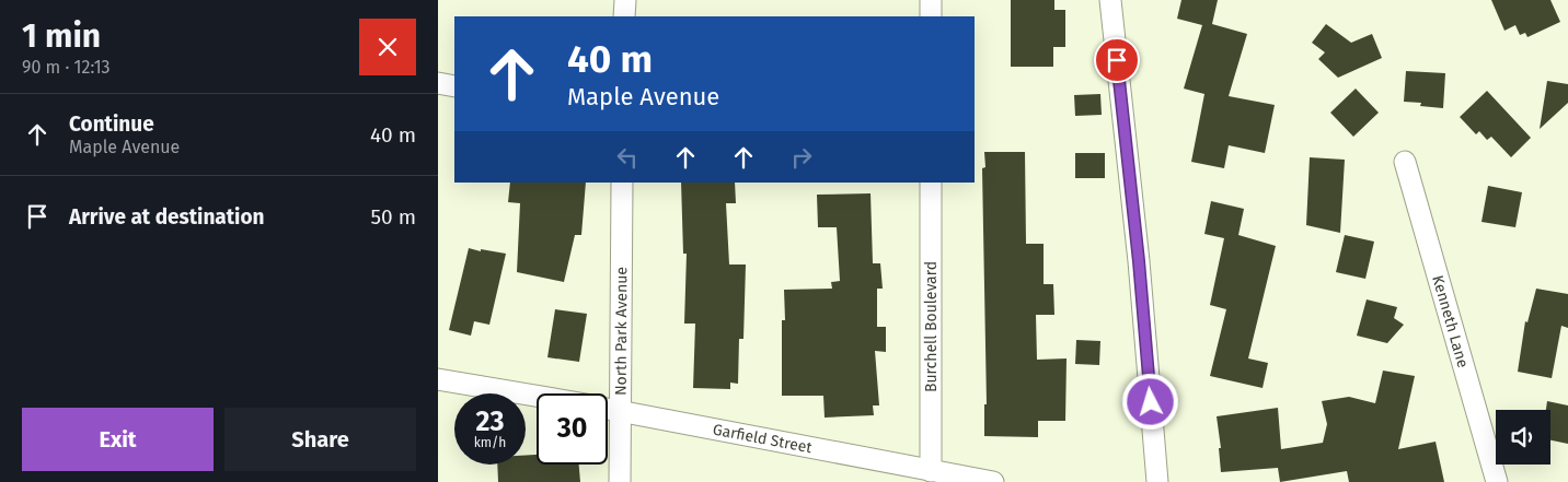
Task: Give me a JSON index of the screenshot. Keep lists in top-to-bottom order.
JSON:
{
  "streets": {
    "street": [
      "Kenneth Lane",
      "Burchell Boulevard",
      "North Park Avenue",
      "Garfield Street"
    ]
  },
  "crossings": [
    ["Burchell Boulevard", "Garfield Street"],
    ["North Park Avenue", "Garfield Street"]
  ],
  "page": {
    "heading": ["1 min", "90 m · 12:13"],
    "turn": ["40 m", "Maple Avenue"],
    "list": [
      {
        "name": "Continue",
        "note": "Maple Avenue",
        "value": "40 m"
      },
      {
        "name": "Arrive at destination",
        "value": "50 m"
      }
    ],
    "speed": "23 km/h",
    "limit": "30",
    "buttons": ["Exit", "Share"]
  }
}
